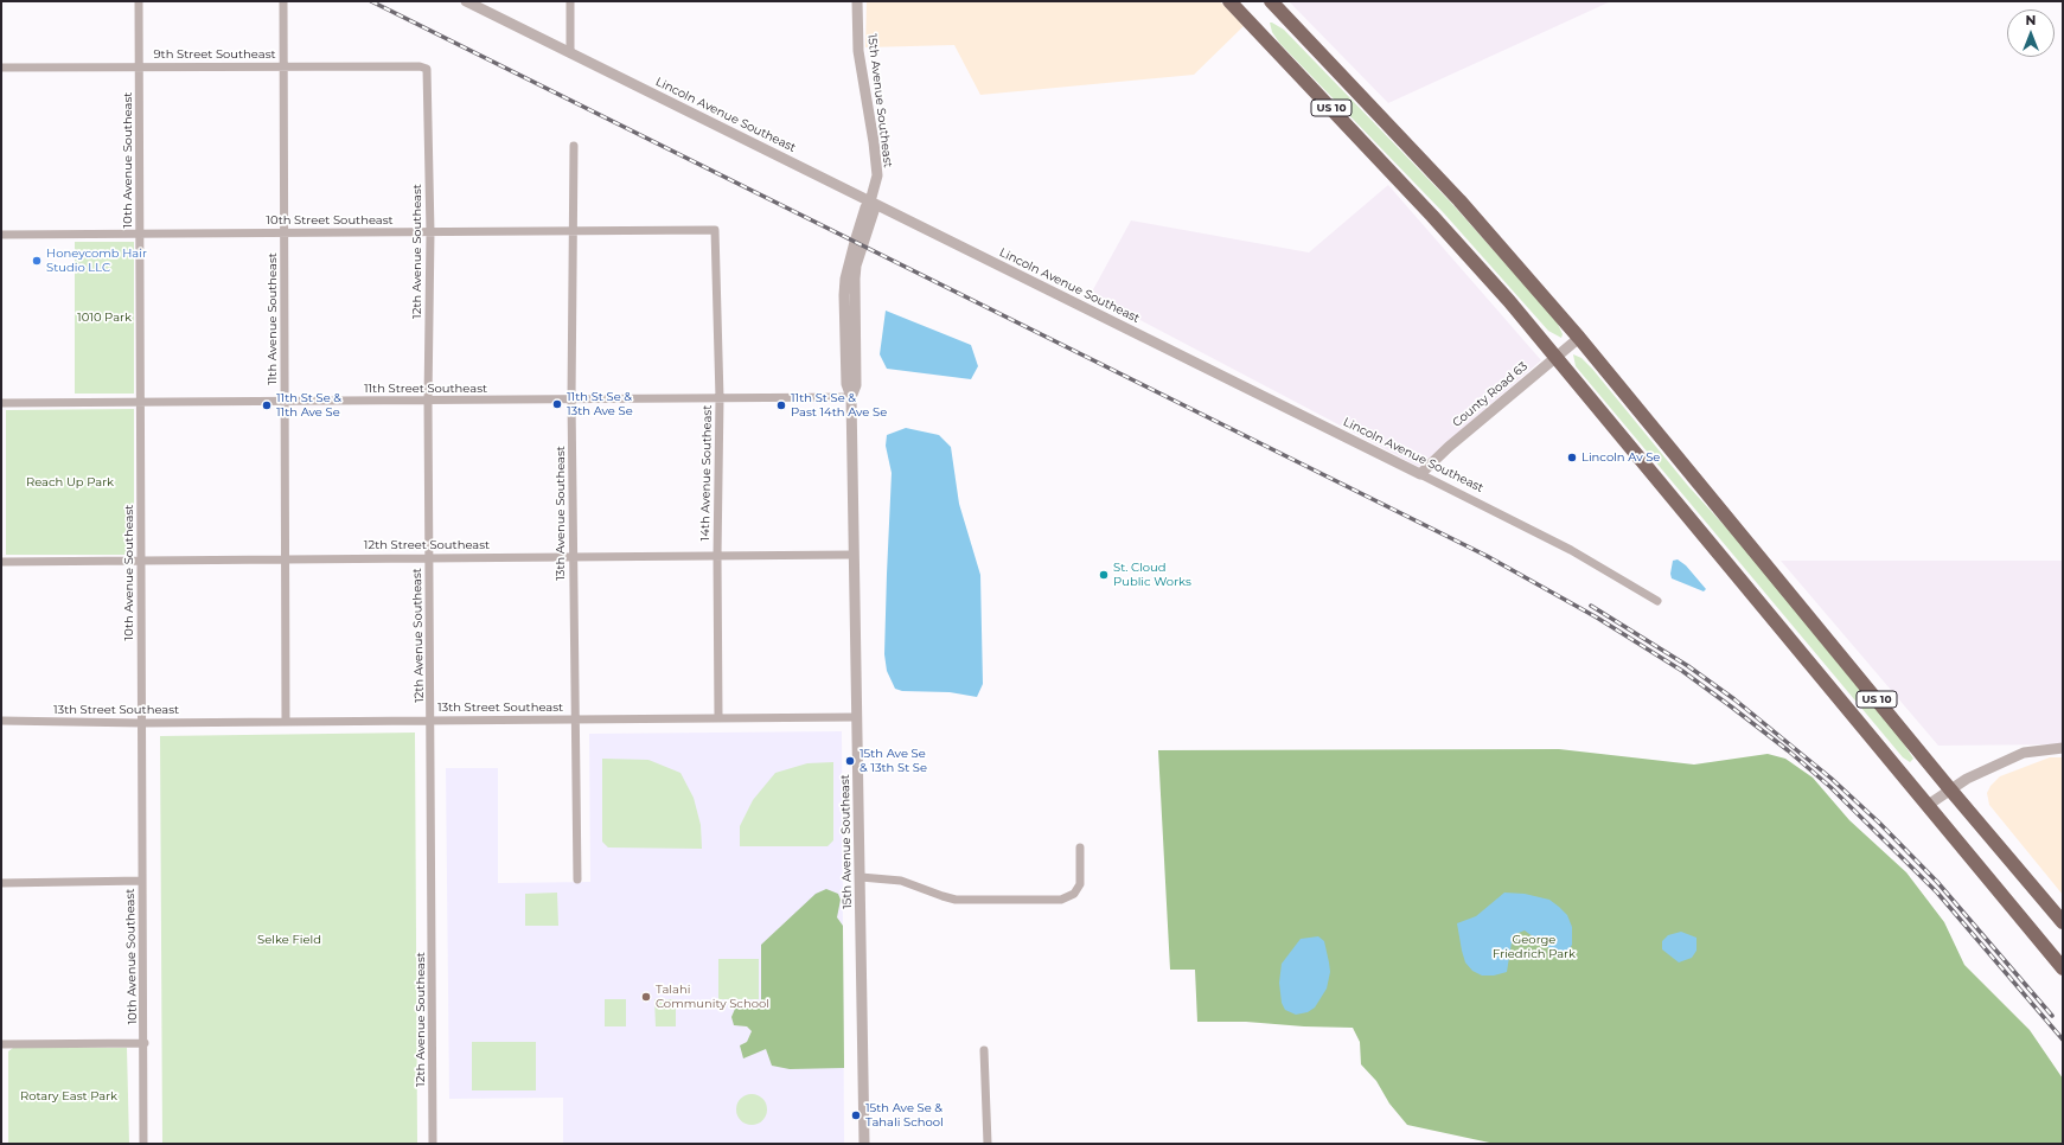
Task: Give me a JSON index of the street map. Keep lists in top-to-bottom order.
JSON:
{
  "streets": {
    "highway": ["US 10"],
    "street": [
      "9th Street Southeast",
      "15th Avenue Southeast",
      "Lincoln Avenue Southeast",
      "10th Avenue Southeast",
      "10th Street Southeast",
      "12th Avenue Southeast",
      "11th Avenue Southeast",
      "11th Street Southeast",
      "County Road 63",
      "14th Avenue Southeast",
      "13th Avenue Southeast",
      "12th Street Southeast",
      "13th Street Southeast"
    ]
  },
  "crossings": [
    ["9th Street Southeast", "10th Avenue Southeast"],
    ["9th Street Southeast", "12th Avenue Southeast"],
    ["9th Street Southeast", "11th Avenue Southeast"],
    ["15th Avenue Southeast", "Lincoln Avenue Southeast"],
    ["15th Avenue Southeast", "11th Street Southeast"],
    ["15th Avenue Southeast", "12th Street Southeast"],
    ["15th Avenue Southeast", "13th Street Southeast"],
    ["US 10", "County Road 63"],
    ["Lincoln Avenue Southeast", "County Road 63"],
    ["10th Avenue Southeast", "10th Street Southeast"],
    ["10th Avenue Southeast", "11th Street Southeast"],
    ["10th Avenue Southeast", "12th Street Southeast"],
    ["10th Avenue Southeast", "13th Street Southeast"],
    ["10th Street Southeast", "12th Avenue Southeast"],
    ["10th Street Southeast", "11th Avenue Southeast"],
    ["10th Street Southeast", "14th Avenue Southeast"],
    ["10th Street Southeast", "13th Avenue Southeast"],
    ["12th Avenue Southeast", "11th Street Southeast"],
    ["12th Avenue Southeast", "12th Street Southeast"],
    ["12th Avenue Southeast", "13th Street Southeast"],
    ["11th Avenue Southeast", "11th Street Southeast"],
    ["11th Avenue Southeast", "12th Street Southeast"],
    ["11th Avenue Southeast", "13th Street Southeast"],
    ["11th Street Southeast", "14th Avenue Southeast"],
    ["11th Street Southeast", "13th Avenue Southeast"],
    ["14th Avenue Southeast", "12th Street Southeast"],
    ["14th Avenue Southeast", "13th Street Southeast"],
    ["13th Avenue Southeast", "12th Street Southeast"],
    ["13th Avenue Southeast", "13th Street Southeast"]
  ],
  "parks": [
    "1010 Park",
    "Reach Up Park",
    "Selke Field",
    "George Friedrich Park",
    "Rotary East Park"
  ],
  "places": [
    "Honeycomb Hair Studio LLC",
    "11th St Se & 13th Ave Se",
    "11th St Se & 11th Ave Se",
    "11th St Se & Past 14th Ave Se",
    "Lincoln Av Se",
    "St. Cloud Public Works",
    "15th Ave Se & 13th St Se",
    "Talahi Community School",
    "15th Ave Se & Tahali School"
  ],
  "north": "top"
}
